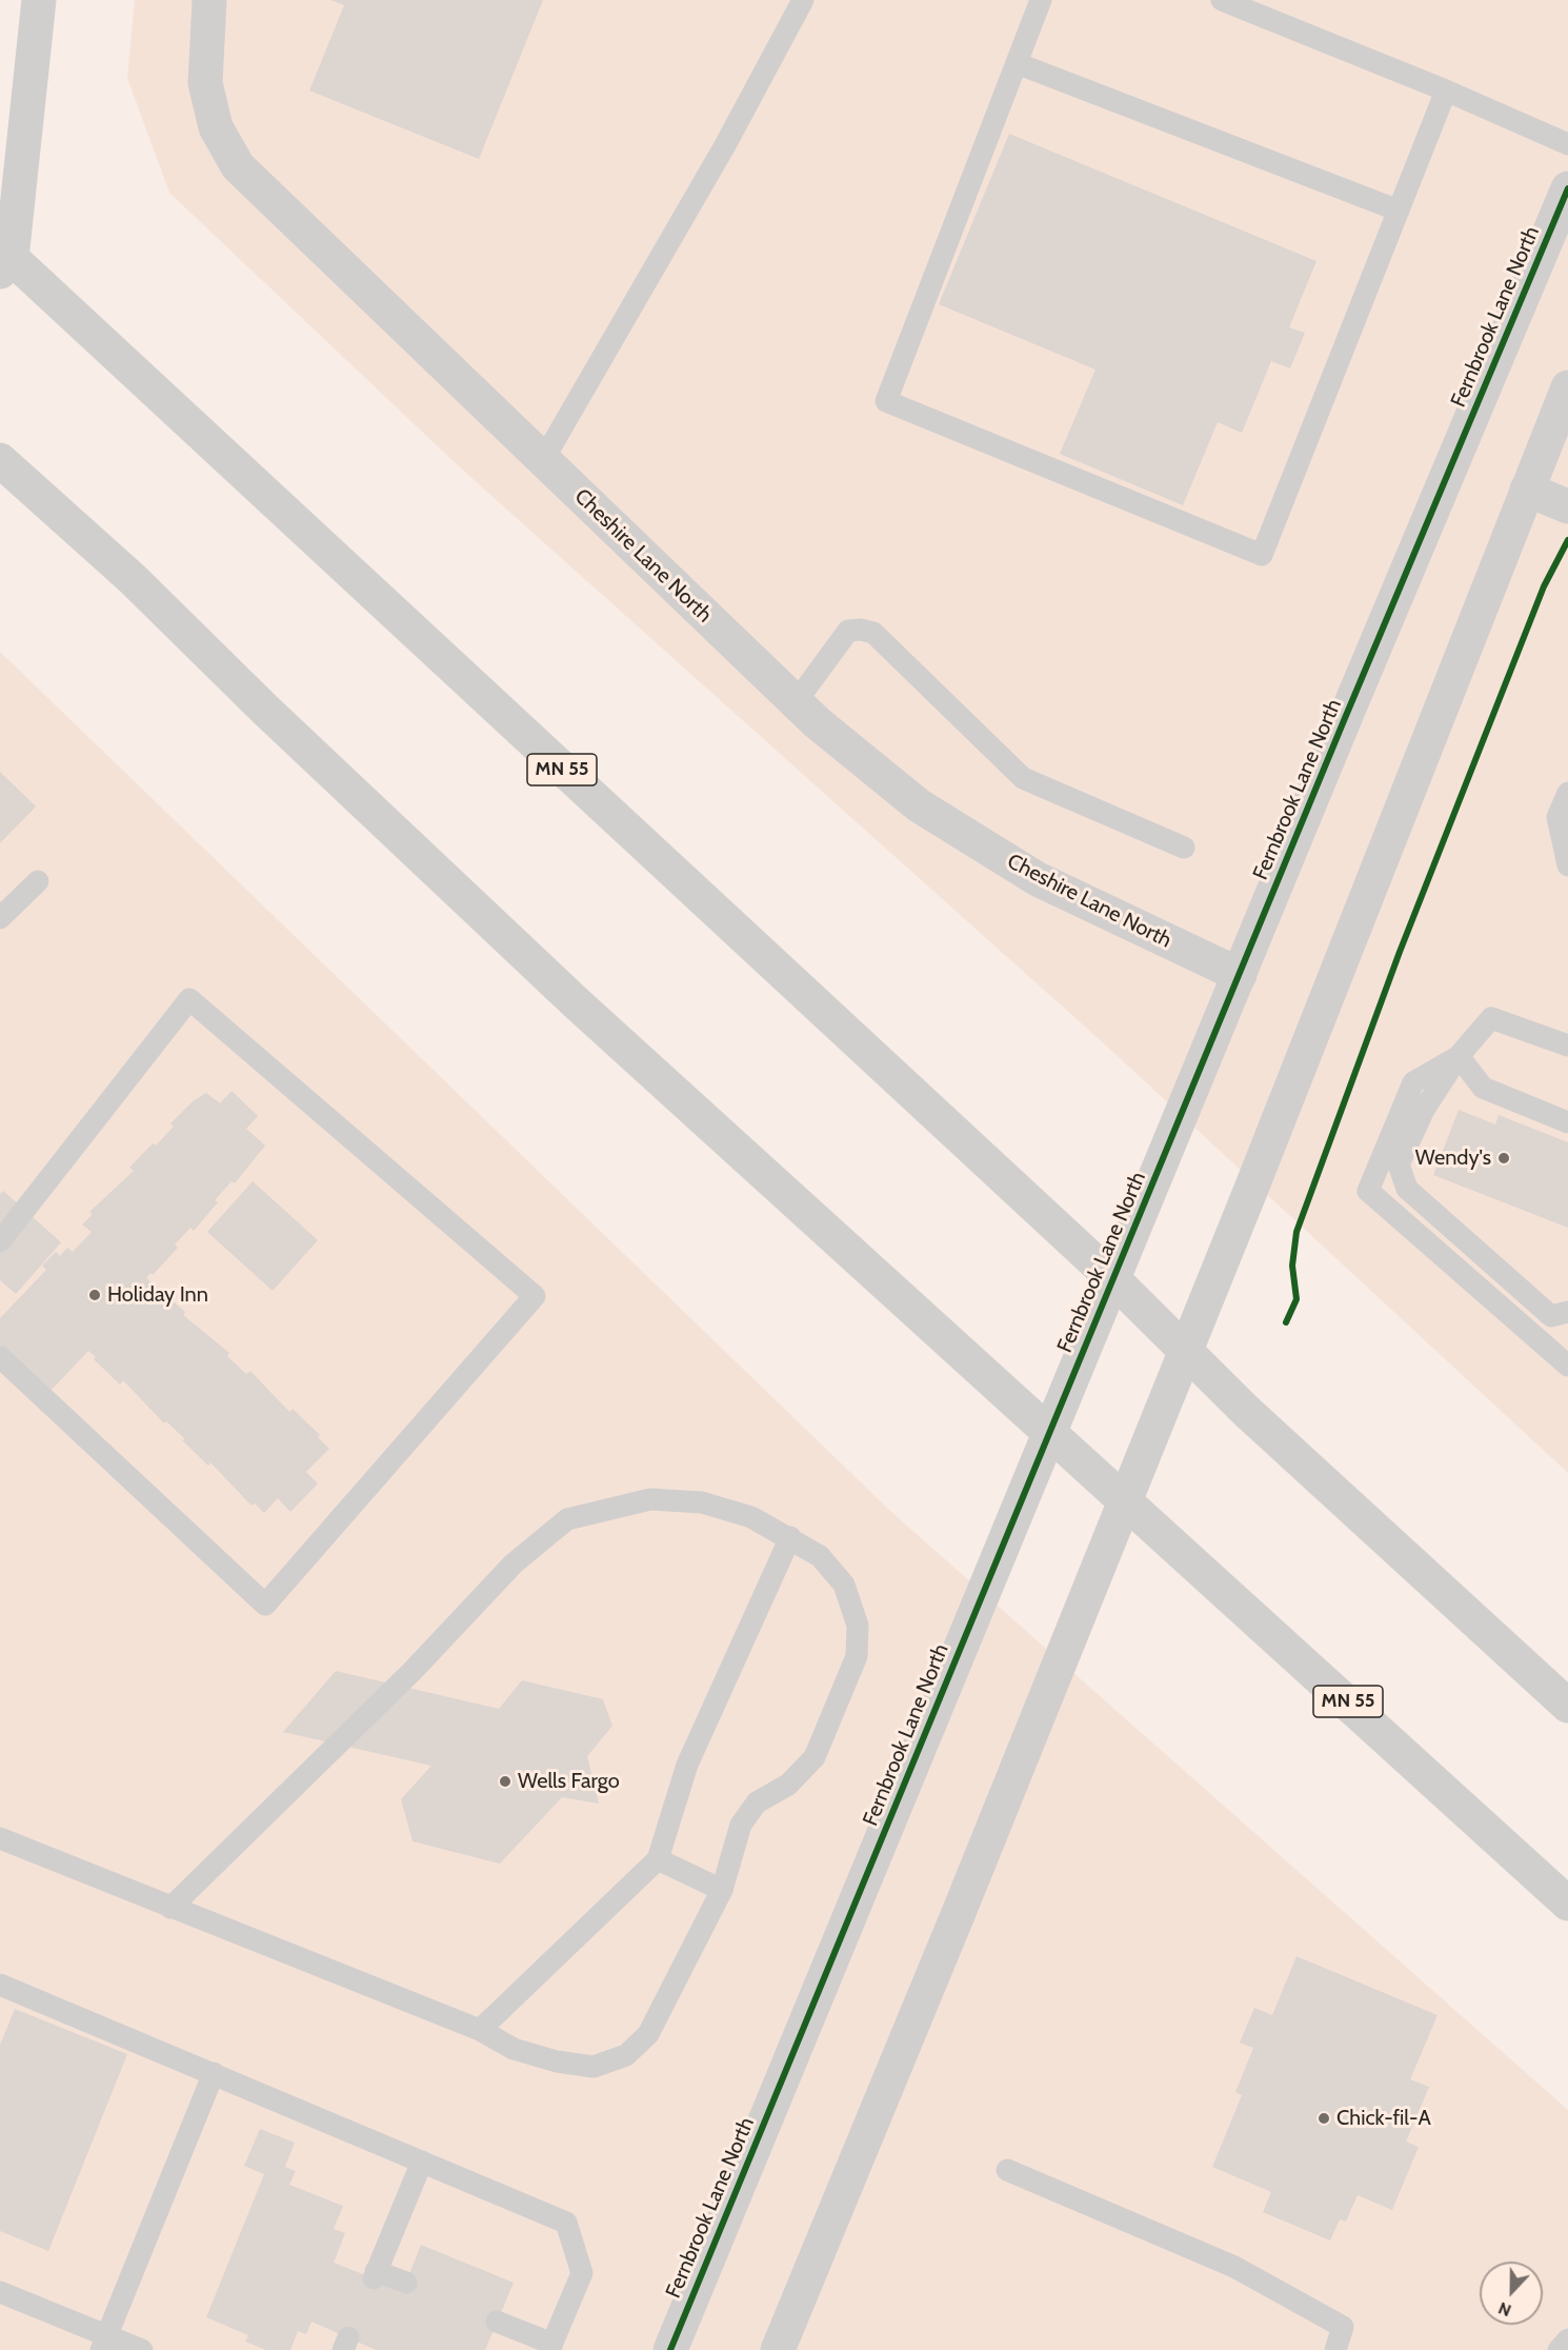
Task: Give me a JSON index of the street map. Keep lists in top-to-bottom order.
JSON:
{
  "streets": {
    "main road": ["Fernbrook Lane North", "Cheshire Lane North", "MN 55"]
  },
  "crossings": [
    ["Fernbrook Lane North", "Cheshire Lane North"],
    ["Fernbrook Lane North", "MN 55"]
  ],
  "places": [
    "Wendy's",
    "Holiday Inn",
    "Wells Fargo",
    "Chick-fil-A"
  ],
  "north": "bottom"
}
